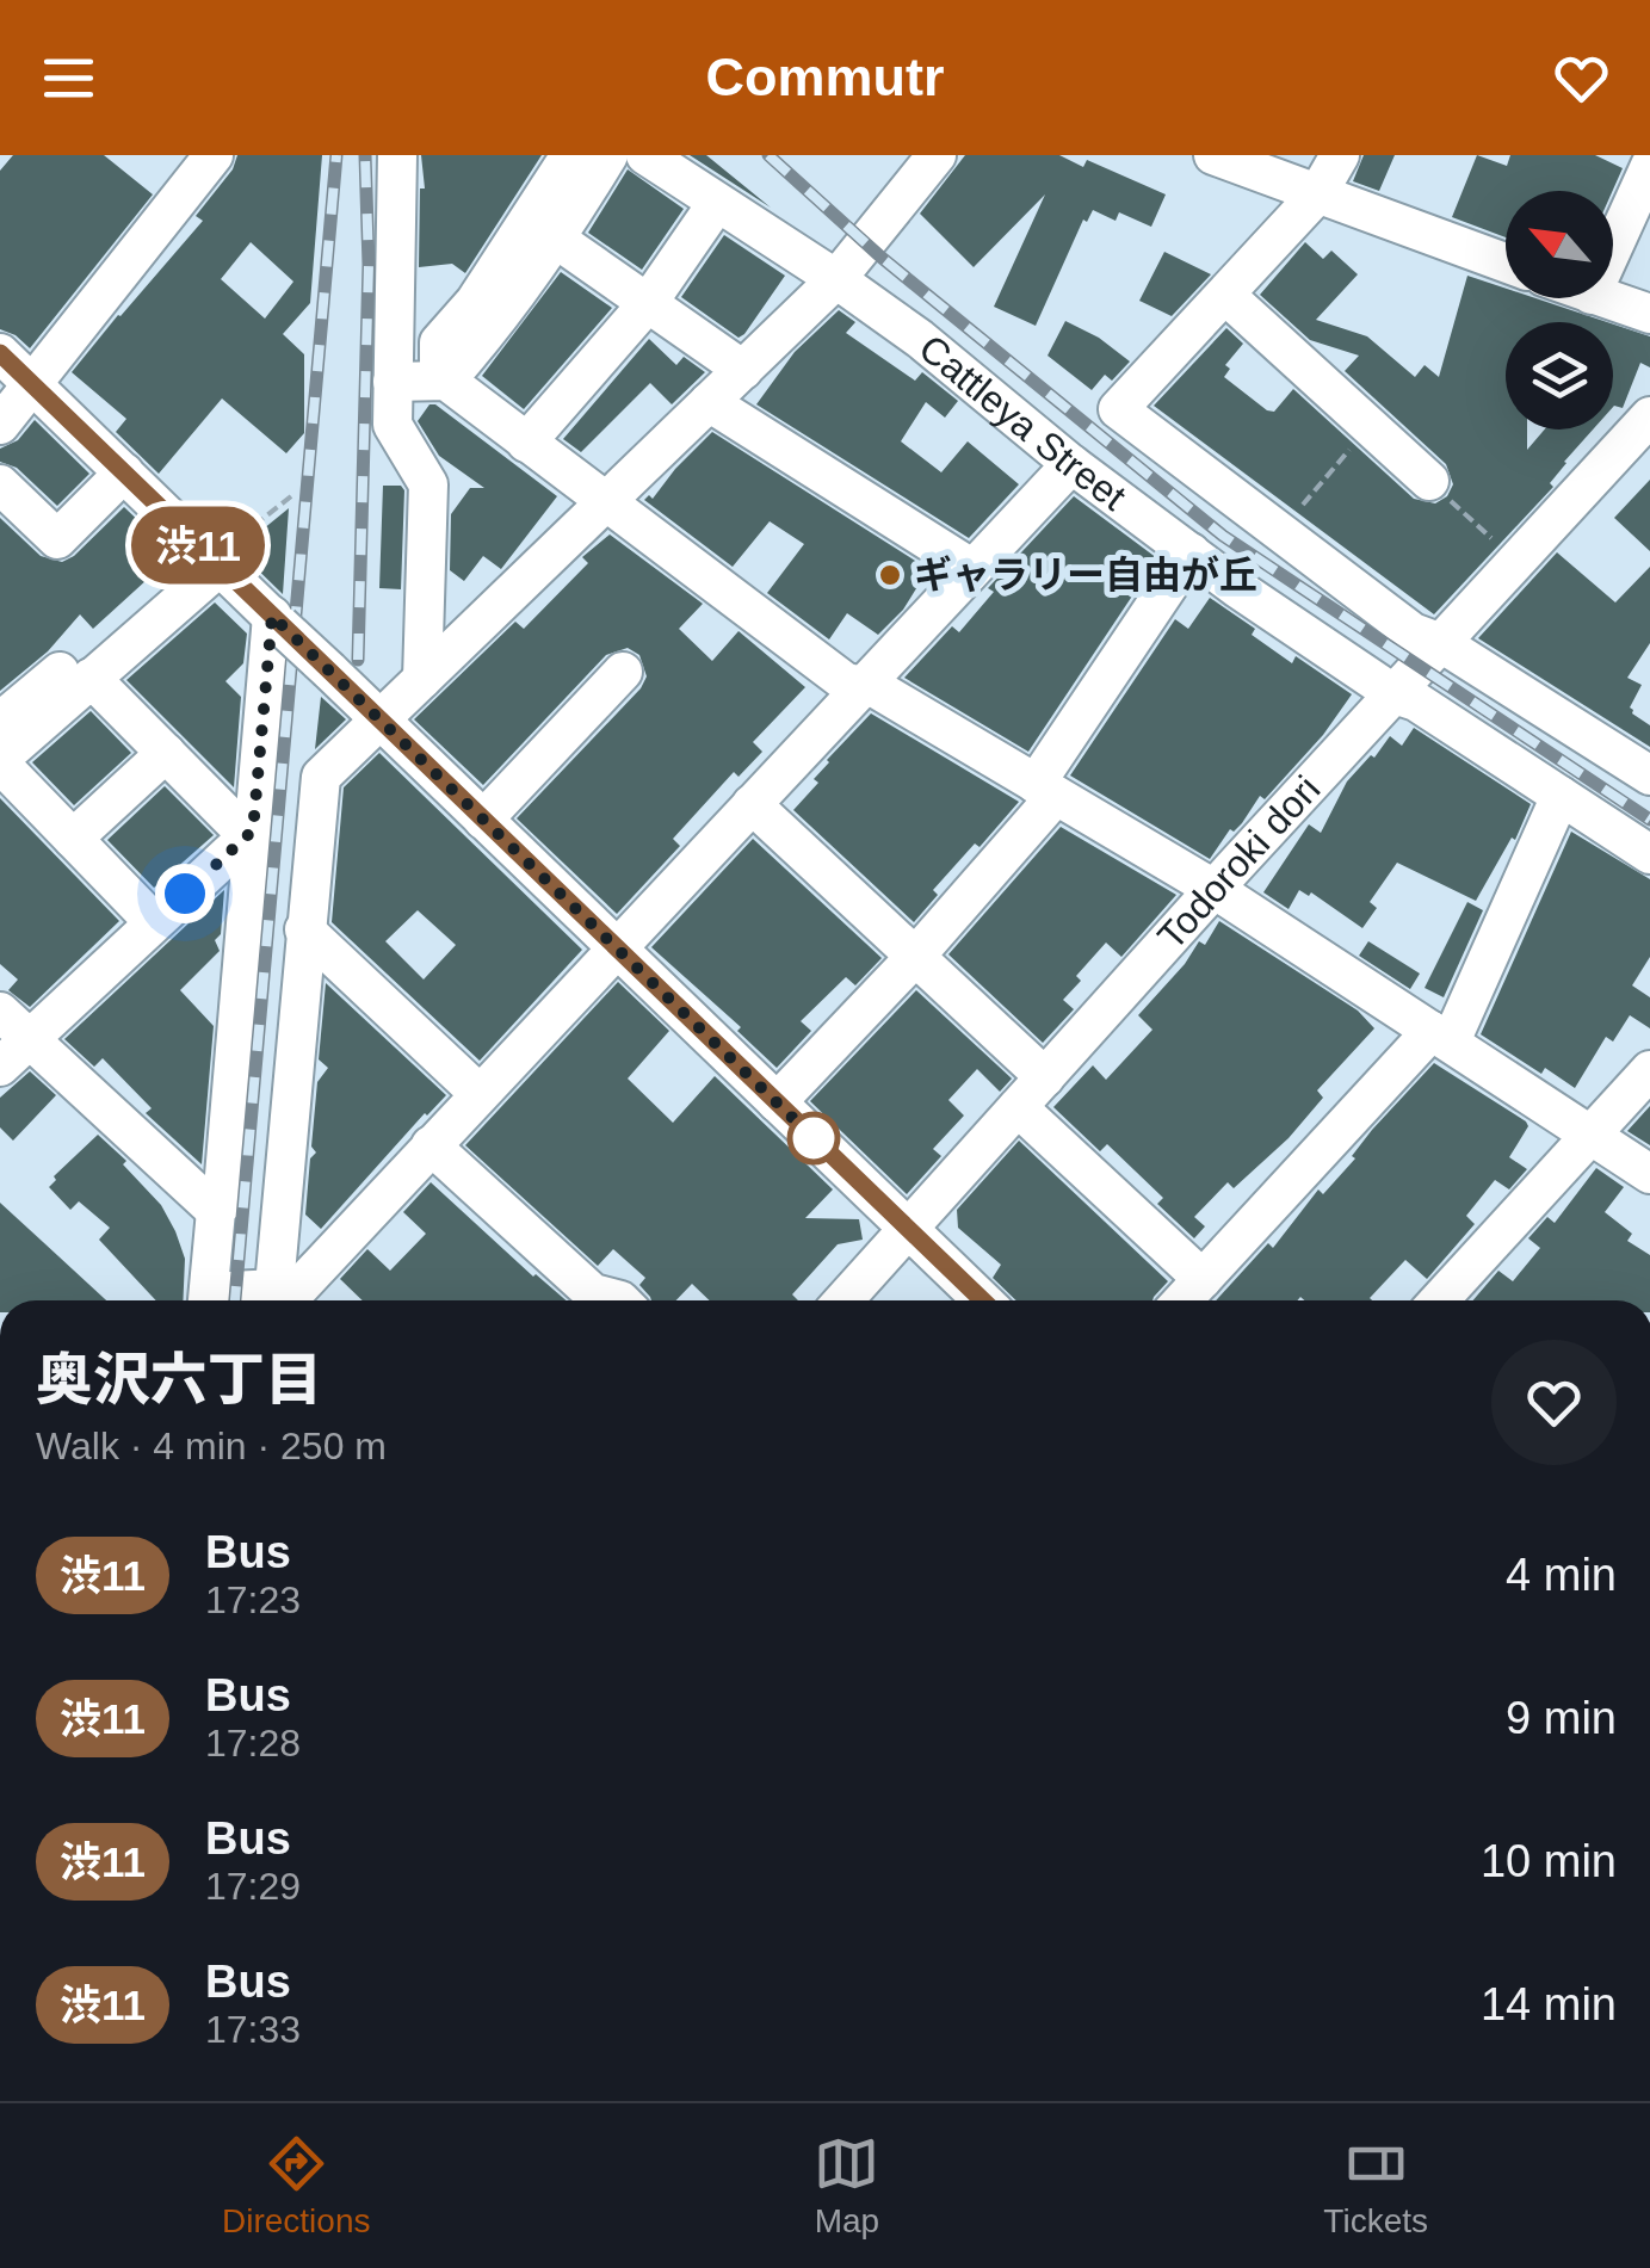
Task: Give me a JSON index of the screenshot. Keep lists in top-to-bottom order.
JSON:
{
  "streets": {
    "street": ["Cattleya Street", "Todoroki dori"]
  },
  "crossings": [
    ["Cattleya Street", "Todoroki dori"]
  ],
  "places": ["ギャラリー自由が丘"],
  "lines": ["bus line 渋11"],
  "north": "top left",
  "page": {
    "header": "Commutr",
    "on_map": "渋11",
    "heading": ["奥沢六丁目", "Walk · 4 min · 250 m"],
    "list": [
      {
        "mark": "渋11",
        "name": "Bus",
        "note": "17:23",
        "value": "4 min"
      },
      {
        "mark": "渋11",
        "name": "Bus",
        "note": "17:28",
        "value": "9 min"
      },
      {
        "mark": "渋11",
        "name": "Bus",
        "note": "17:29",
        "value": "10 min"
      },
      {
        "mark": "渋11",
        "name": "Bus",
        "note": "17:33",
        "value": "14 min"
      }
    ],
    "tabs": ["Directions", "Map", "Tickets"]
  }
}
